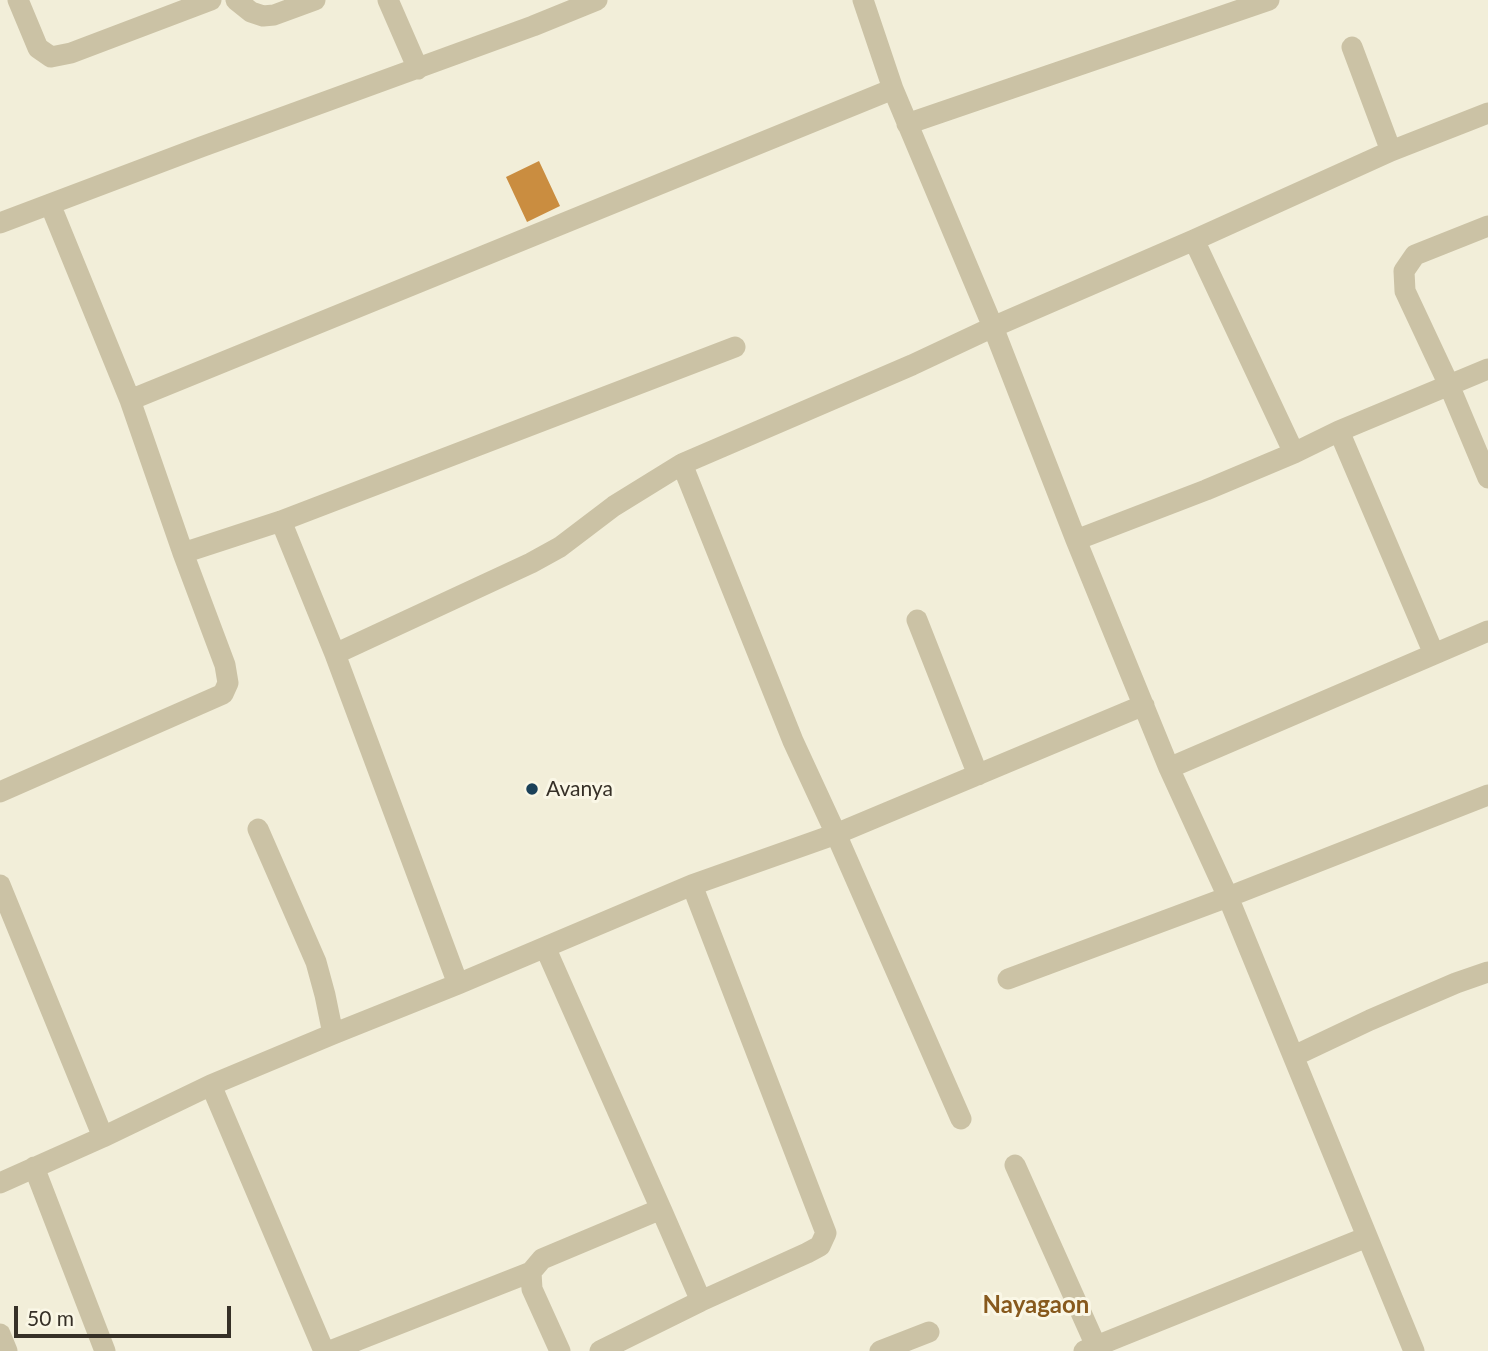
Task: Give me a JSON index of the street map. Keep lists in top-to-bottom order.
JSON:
{
  "districts": ["Nayagaon"],
  "places": ["Avanya"],
  "scale_bar": "50 m"
}
